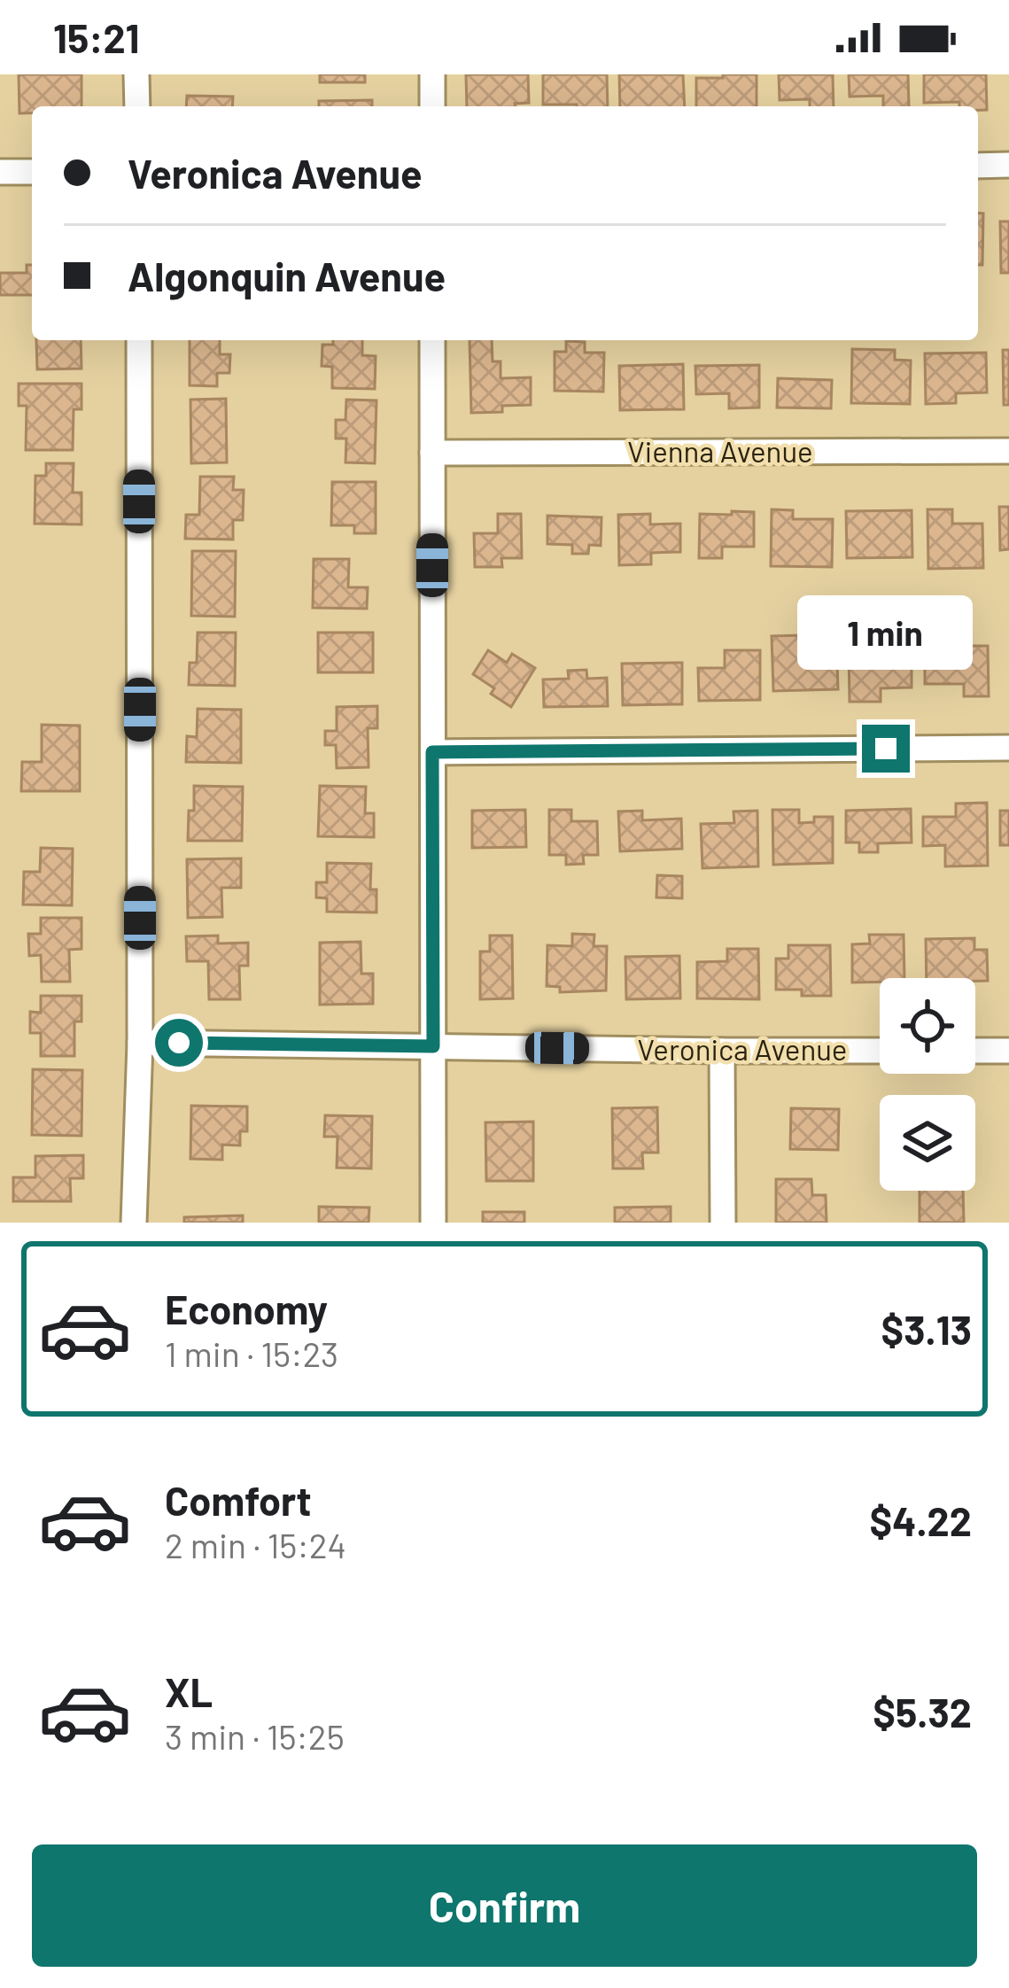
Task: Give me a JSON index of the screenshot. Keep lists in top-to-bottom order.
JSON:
{
  "streets": {
    "street": ["Vienna Avenue", "Veronica Avenue"]
  },
  "page": {
    "status": "15:21",
    "banner": ["Veronica Avenue", "Algonquin Avenue"],
    "bubble": "1 min",
    "list": [
      {
        "name": "Economy",
        "note": "1 min · 15:23",
        "value": "$3.13"
      },
      {
        "name": "Comfort",
        "note": "2 min · 15:24",
        "value": "$4.22"
      },
      {
        "name": "XL",
        "note": "3 min · 15:25",
        "value": "$5.32"
      }
    ],
    "buttons": "Confirm"
  }
}
